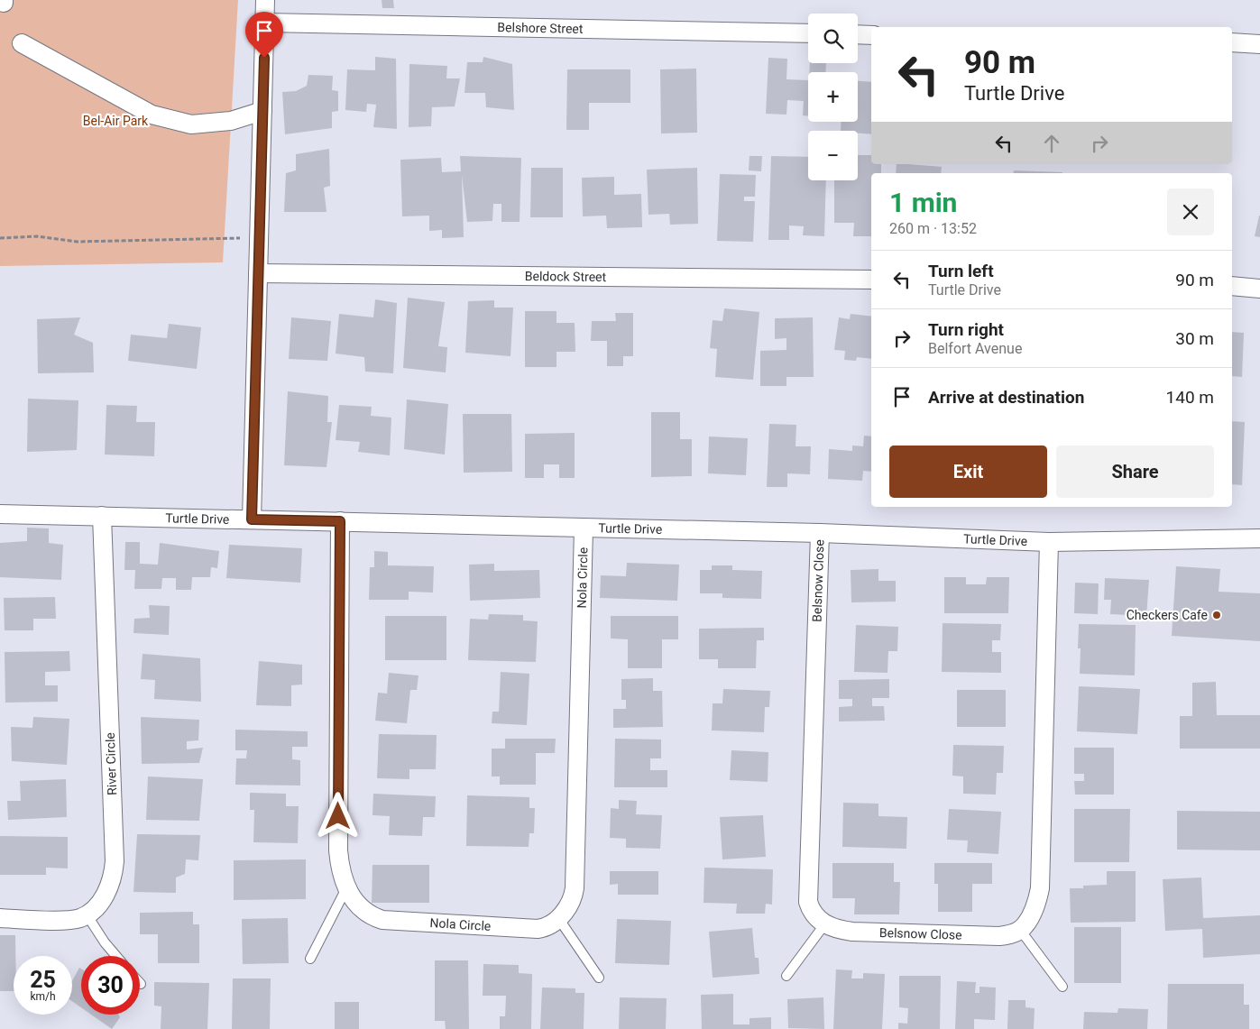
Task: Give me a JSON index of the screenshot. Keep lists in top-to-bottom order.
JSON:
{
  "streets": {
    "street": [
      "Belshore Street",
      "Beldock Street",
      "Turtle Drive",
      "Nola Circle",
      "Belsnow Close",
      "River Circle"
    ]
  },
  "crossings": [
    ["Turtle Drive", "Nola Circle"],
    ["Turtle Drive", "Belsnow Close"],
    ["Turtle Drive", "River Circle"]
  ],
  "parks": ["Bel-Air Park"],
  "places": ["Checkers Cafe"],
  "page": {
    "map_buttons": ["+", "−"],
    "turn": ["90 m", "Turtle Drive"],
    "heading": ["1 min", "260 m · 13:52"],
    "list": [
      {
        "name": "Turn left",
        "note": "Turtle Drive",
        "value": "90 m"
      },
      {
        "name": "Turn right",
        "note": "Belfort Avenue",
        "value": "30 m"
      },
      {
        "name": "Arrive at destination",
        "value": "140 m"
      }
    ],
    "buttons": ["Exit", "Share"],
    "speed": "25 km/h",
    "limit": "30"
  }
}
